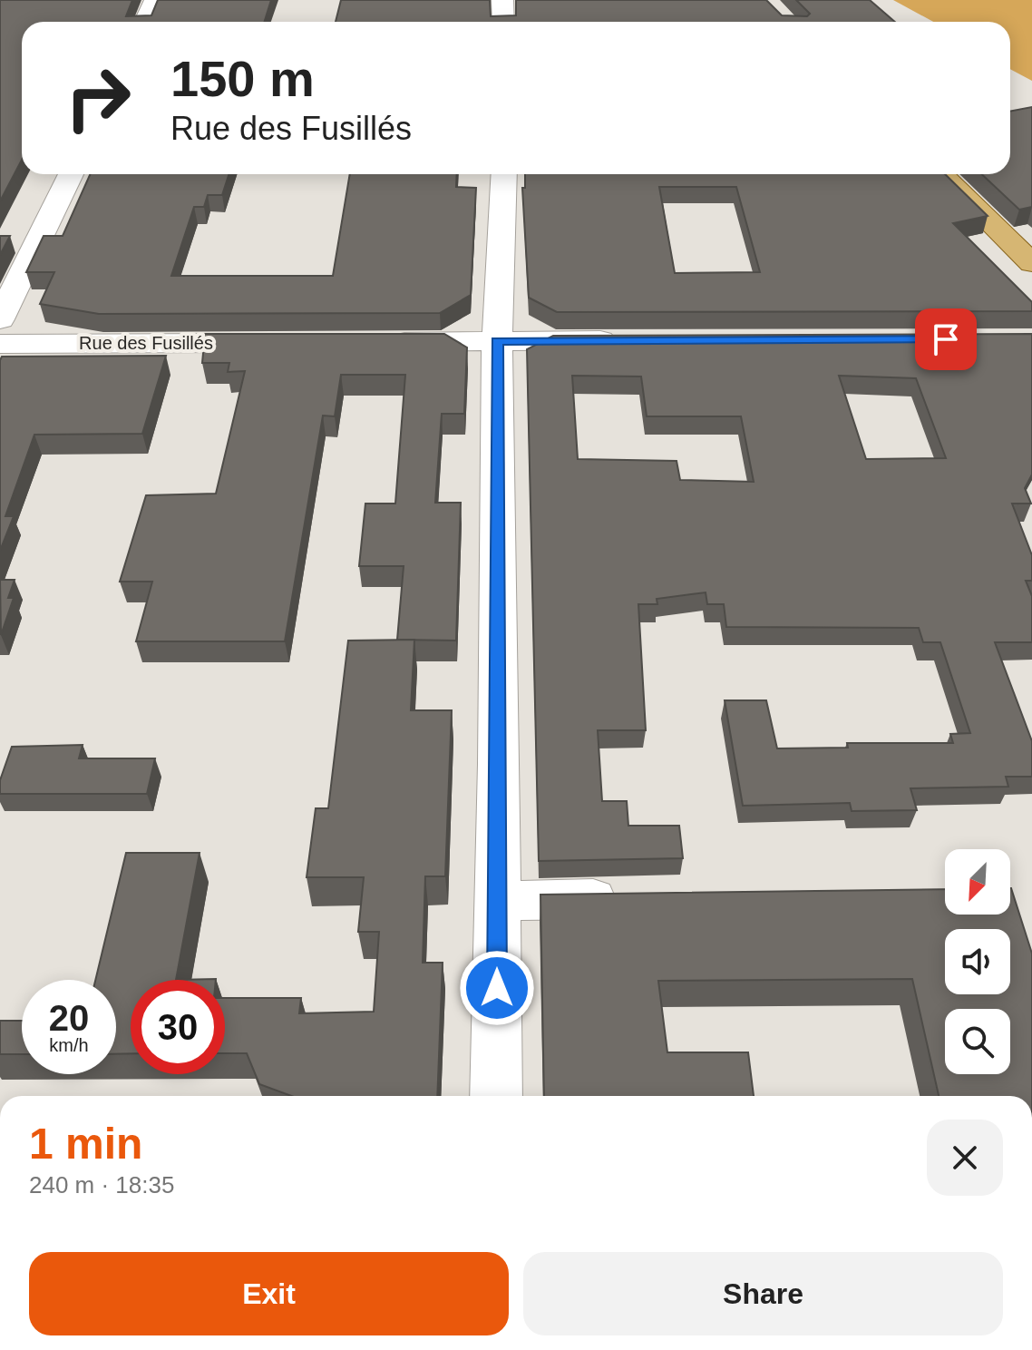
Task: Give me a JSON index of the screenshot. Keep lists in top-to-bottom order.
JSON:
{
  "streets": {
    "street": ["Rue des Fusillés"]
  },
  "north": "bottom left",
  "page": {
    "turn": ["150 m", "Rue des Fusillés"],
    "speed": "20 km/h",
    "limit": "30",
    "heading": ["1 min", "240 m · 18:35"],
    "buttons": ["Exit", "Share"]
  }
}
